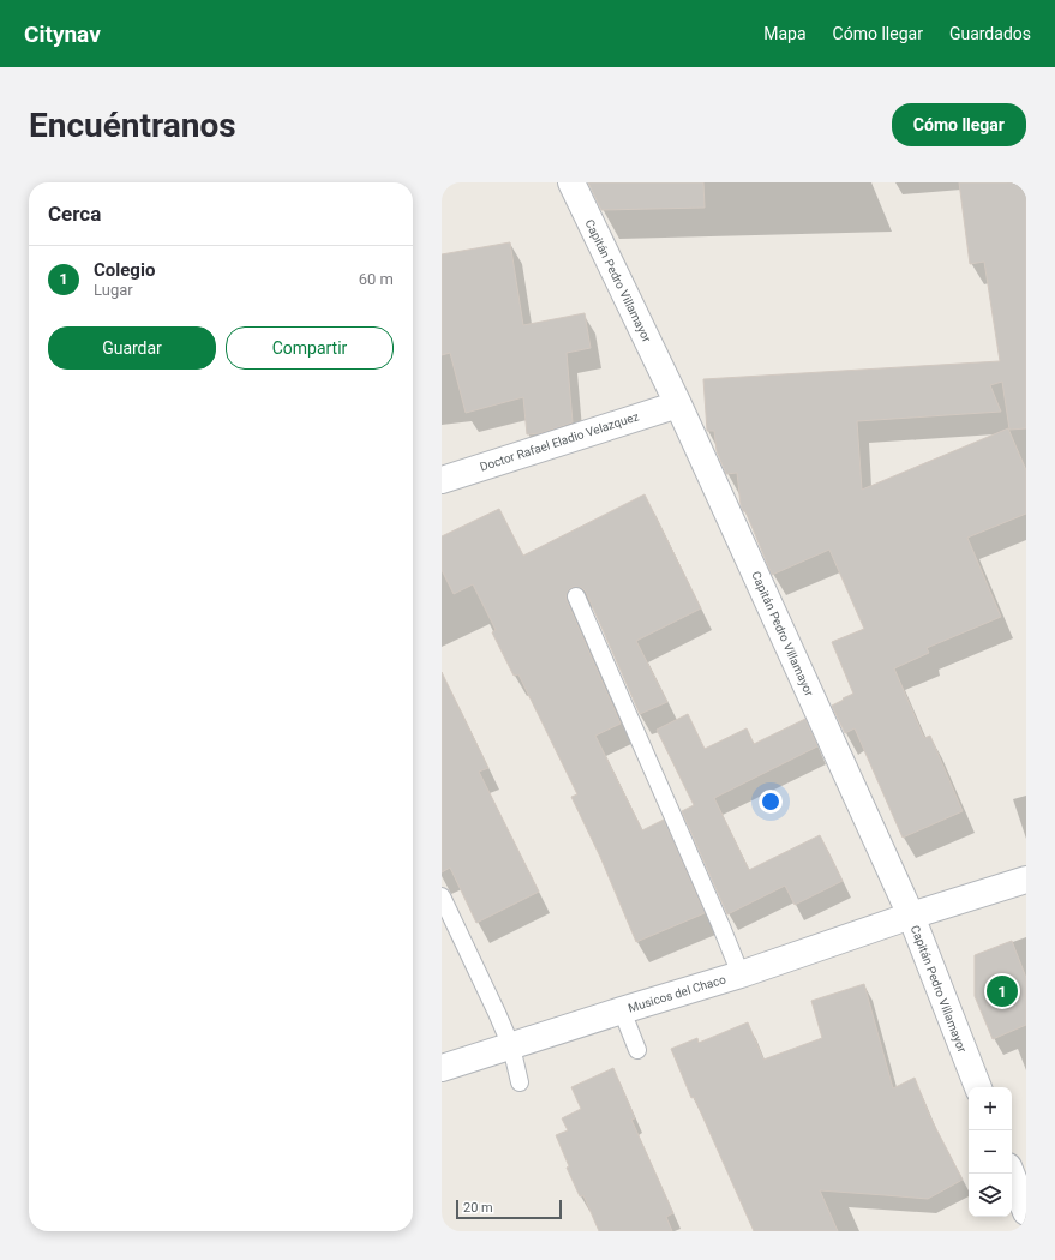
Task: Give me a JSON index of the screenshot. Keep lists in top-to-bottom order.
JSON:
{
  "streets": {
    "street": ["Capitán Pedro Villamayor", "Doctor Rafael Eladio Velazquez", "Musicos del Chaco"]
  },
  "crossings": [
    ["Capitán Pedro Villamayor", "Doctor Rafael Eladio Velazquez"],
    ["Capitán Pedro Villamayor", "Musicos del Chaco"]
  ],
  "scale_bar": "20 m",
  "page": {
    "header": "Citynav",
    "nav": ["Mapa", "Cómo llegar", "Guardados"],
    "buttons": [
      "Cómo llegar",
      ["Guardar", "Compartir"]
    ],
    "title": "Encuéntranos",
    "heading": "Cerca",
    "list": [
      {
        "mark": "1",
        "name": "Colegio",
        "note": "Lugar",
        "value": "60 m"
      }
    ],
    "pins": "1",
    "map_buttons": ["+", "−"],
    "scale": "20 m"
  }
}
